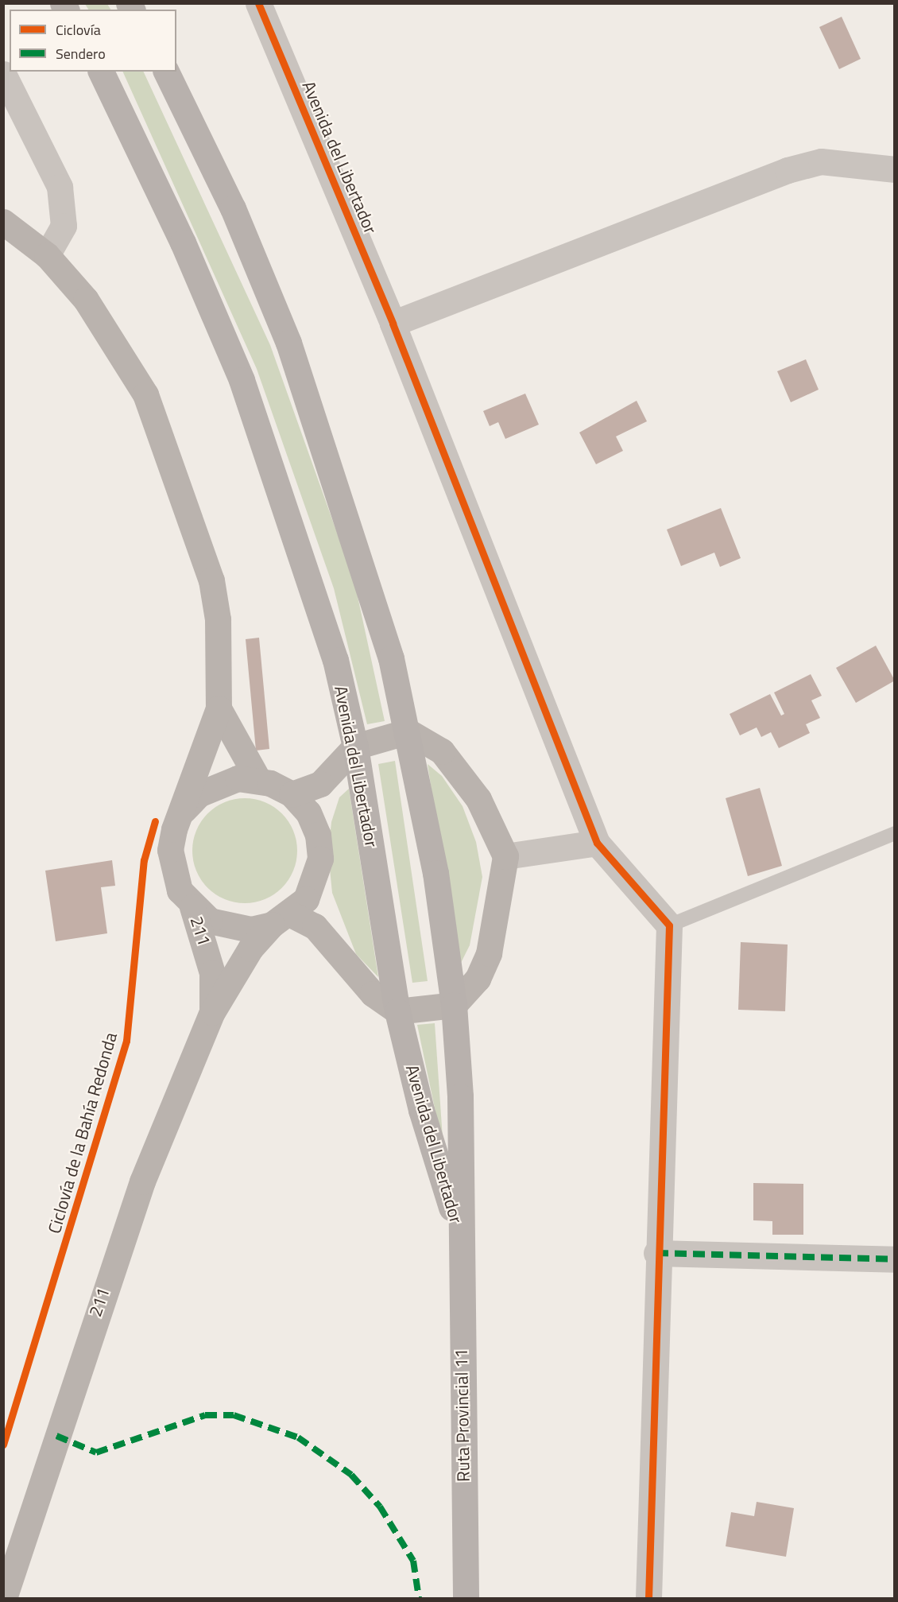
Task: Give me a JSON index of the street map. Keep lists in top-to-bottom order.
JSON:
{
  "streets": {
    "main road": ["Avenida del Libertador", "Ruta Provincial 11"],
    "street": ["211"],
    "cycle path": ["Ciclovía de la Bahía Redonda"]
  },
  "crossings": [
    ["Avenida del Libertador", "Ruta Provincial 11"]
  ],
  "legend": ["Ciclovía", "Sendero"]
}
